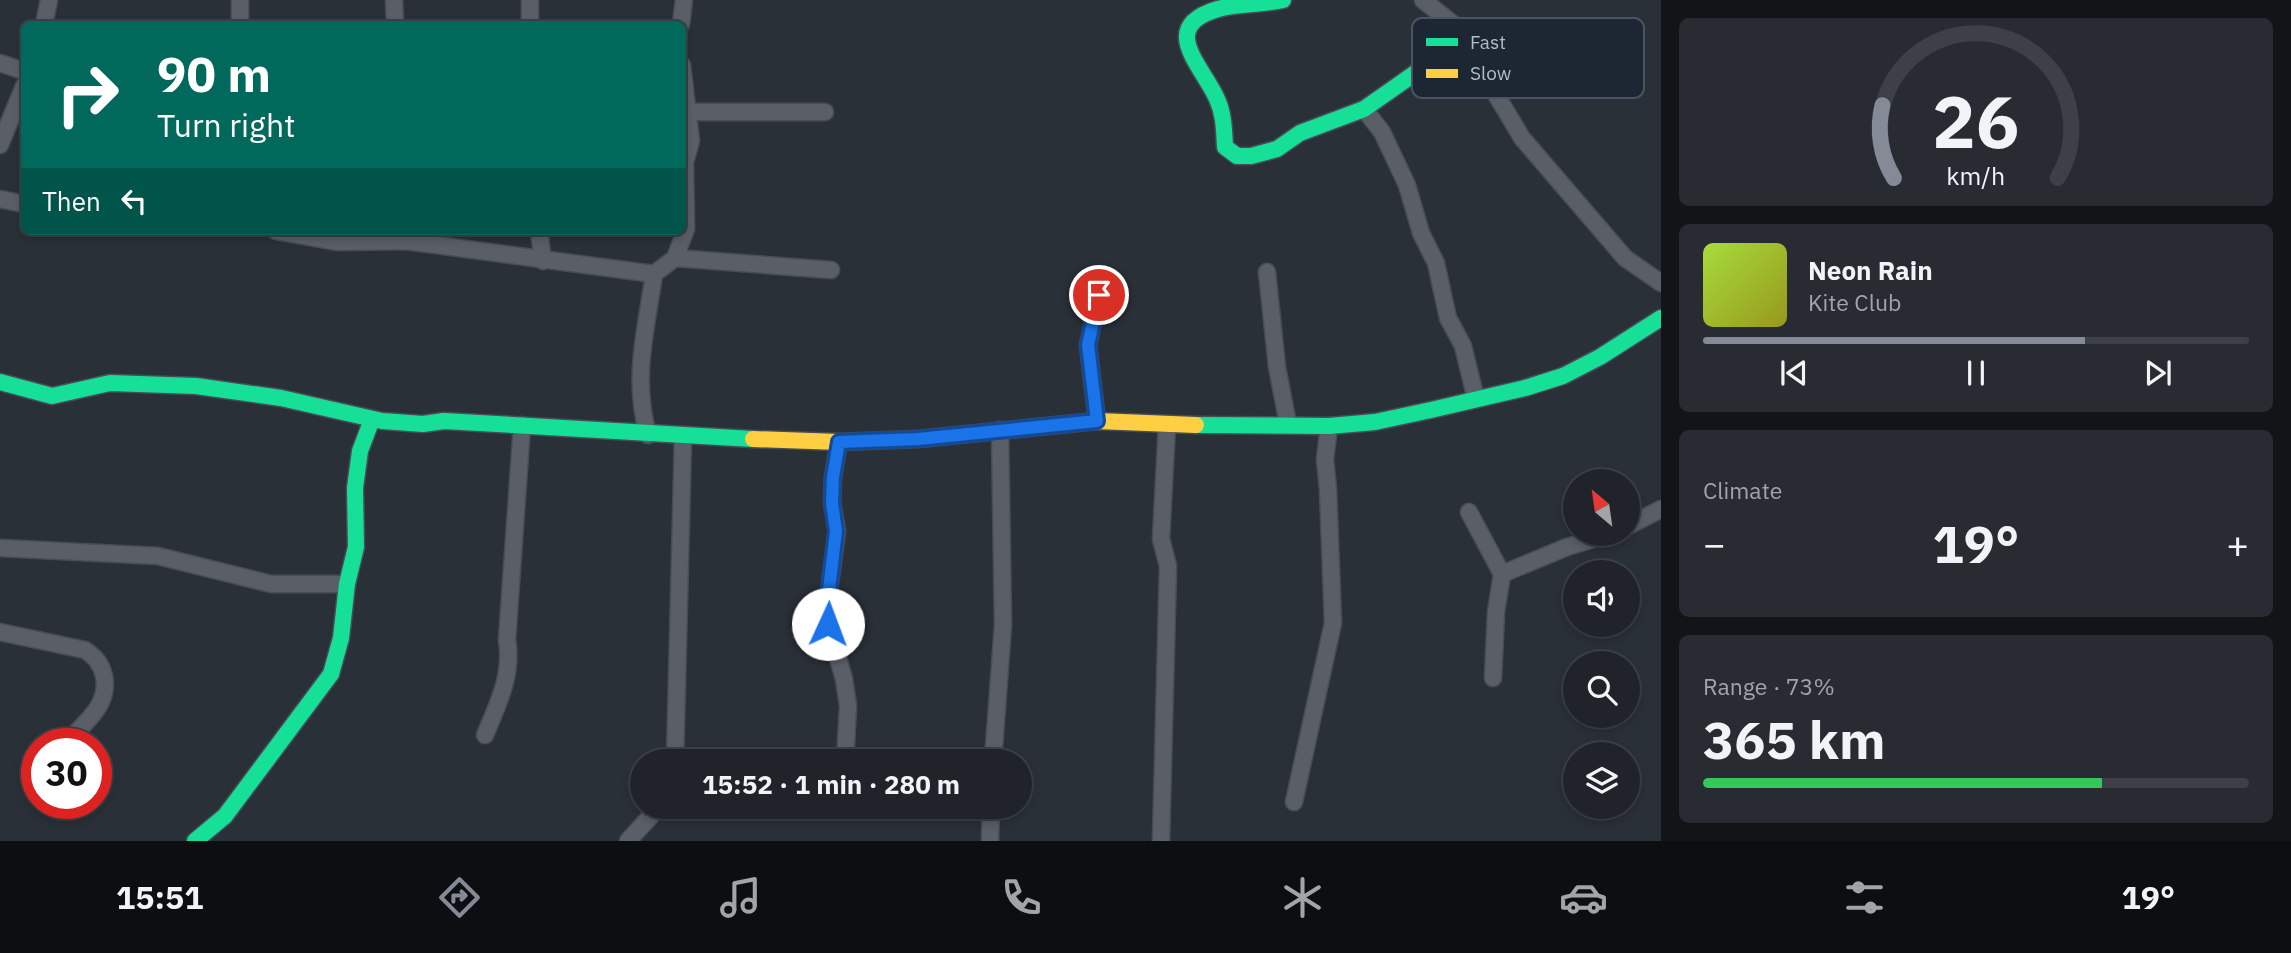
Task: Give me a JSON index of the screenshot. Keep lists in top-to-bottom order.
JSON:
{
  "legend": ["Fast", "Slow"],
  "north": "top left",
  "page": {
    "turn": ["90 m", "Turn right"],
    "then": "Then",
    "song": ["Neon Rain", "Kite Club"],
    "tile": [
      "Climate",
      ["Range · 73%", "365 km"]
    ],
    "heat": ["−", "19°", "+"],
    "limit": "30",
    "trip": "15:52 · 1 min · 280 m",
    "tabs": ["15:51", "19°"],
    "gauge": ["26", "km/h"]
  }
}
